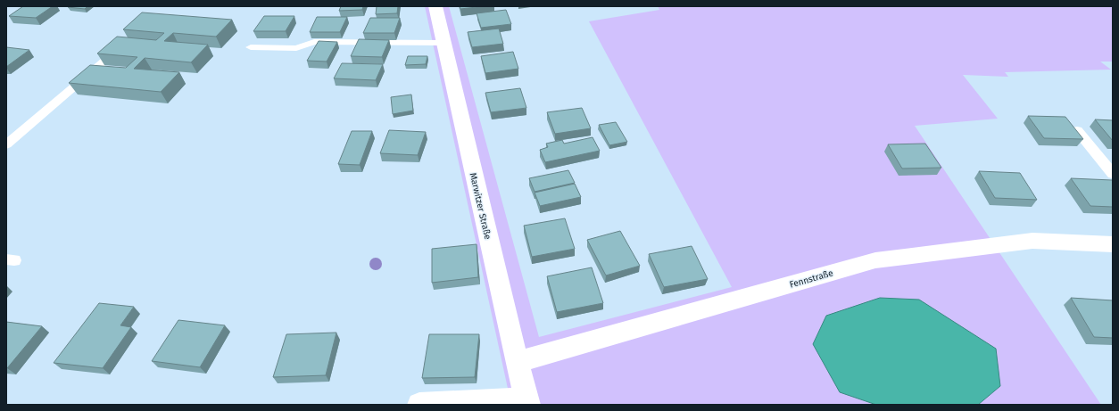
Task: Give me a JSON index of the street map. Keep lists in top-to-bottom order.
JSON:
{
  "streets": {
    "street": ["Marwitzer Straße", "Fennstraße"]
  },
  "crossings": [
    ["Marwitzer Straße", "Fennstraße"]
  ]
}
